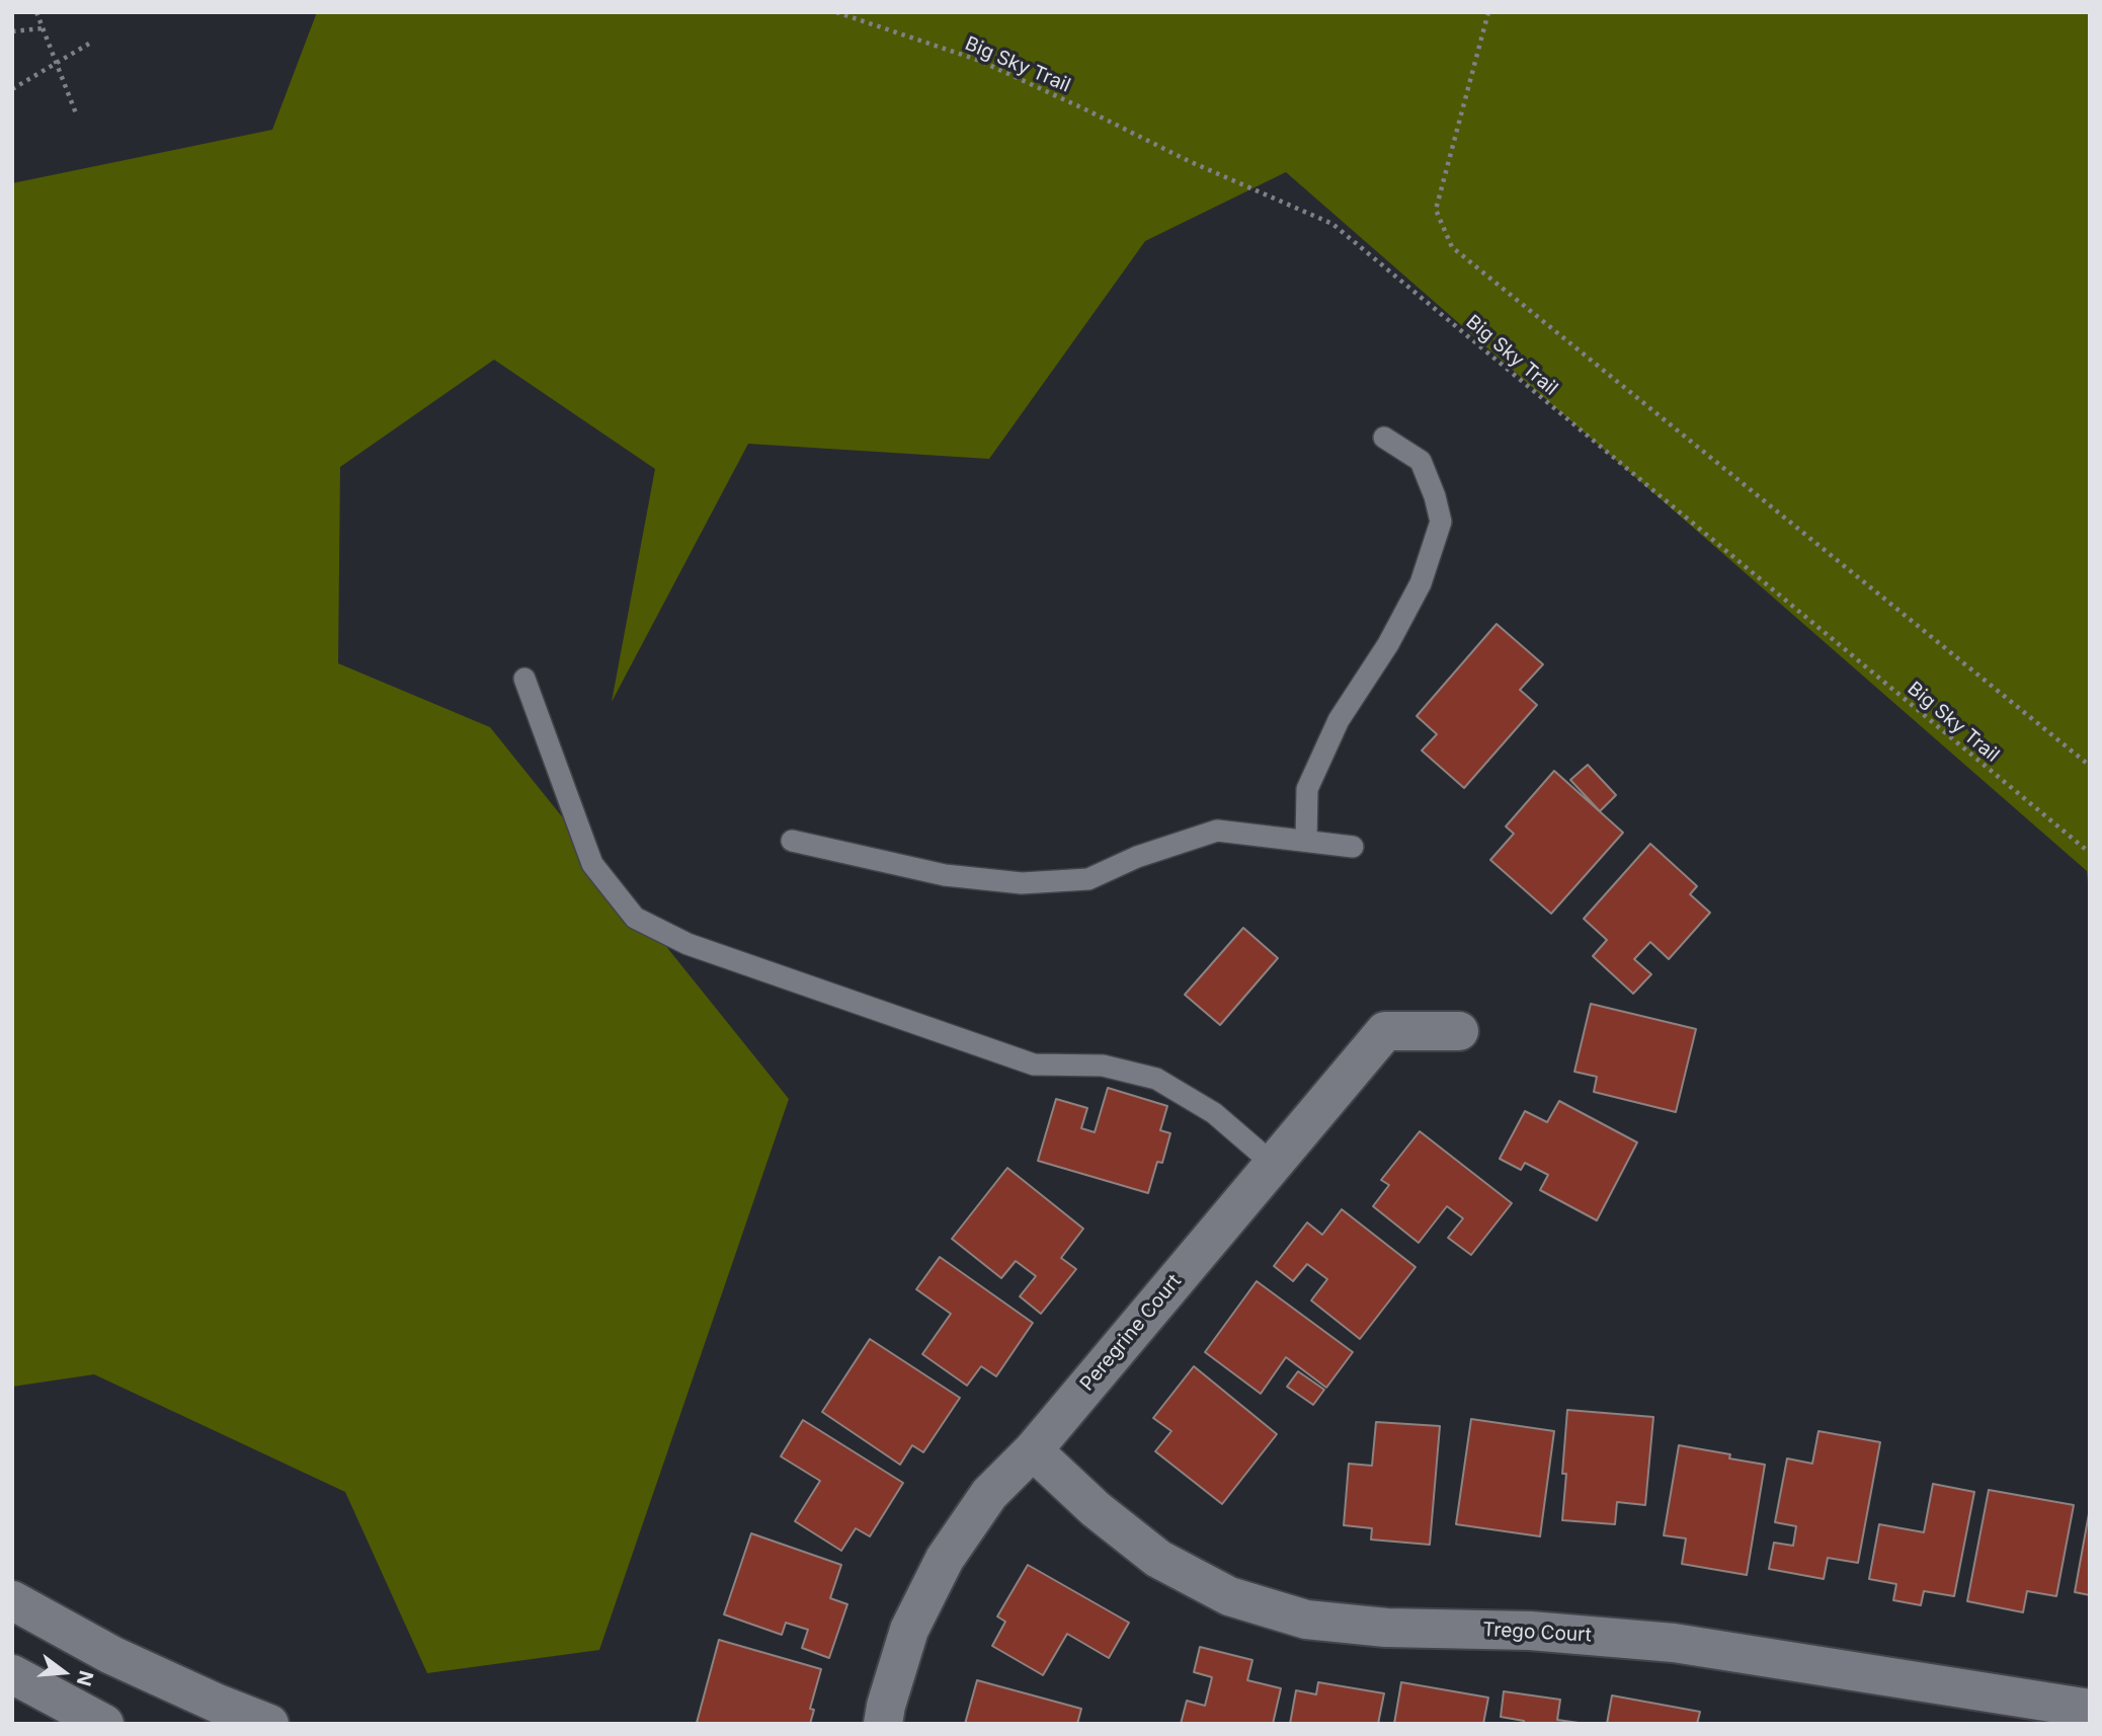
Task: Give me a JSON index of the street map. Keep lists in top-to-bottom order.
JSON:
{
  "streets": {
    "street": ["Peregrine Court", "Trego Court"],
    "path": ["Big Sky Trail"]
  },
  "crossings": [
    ["Peregrine Court", "Trego Court"]
  ],
  "north": "right"
}
